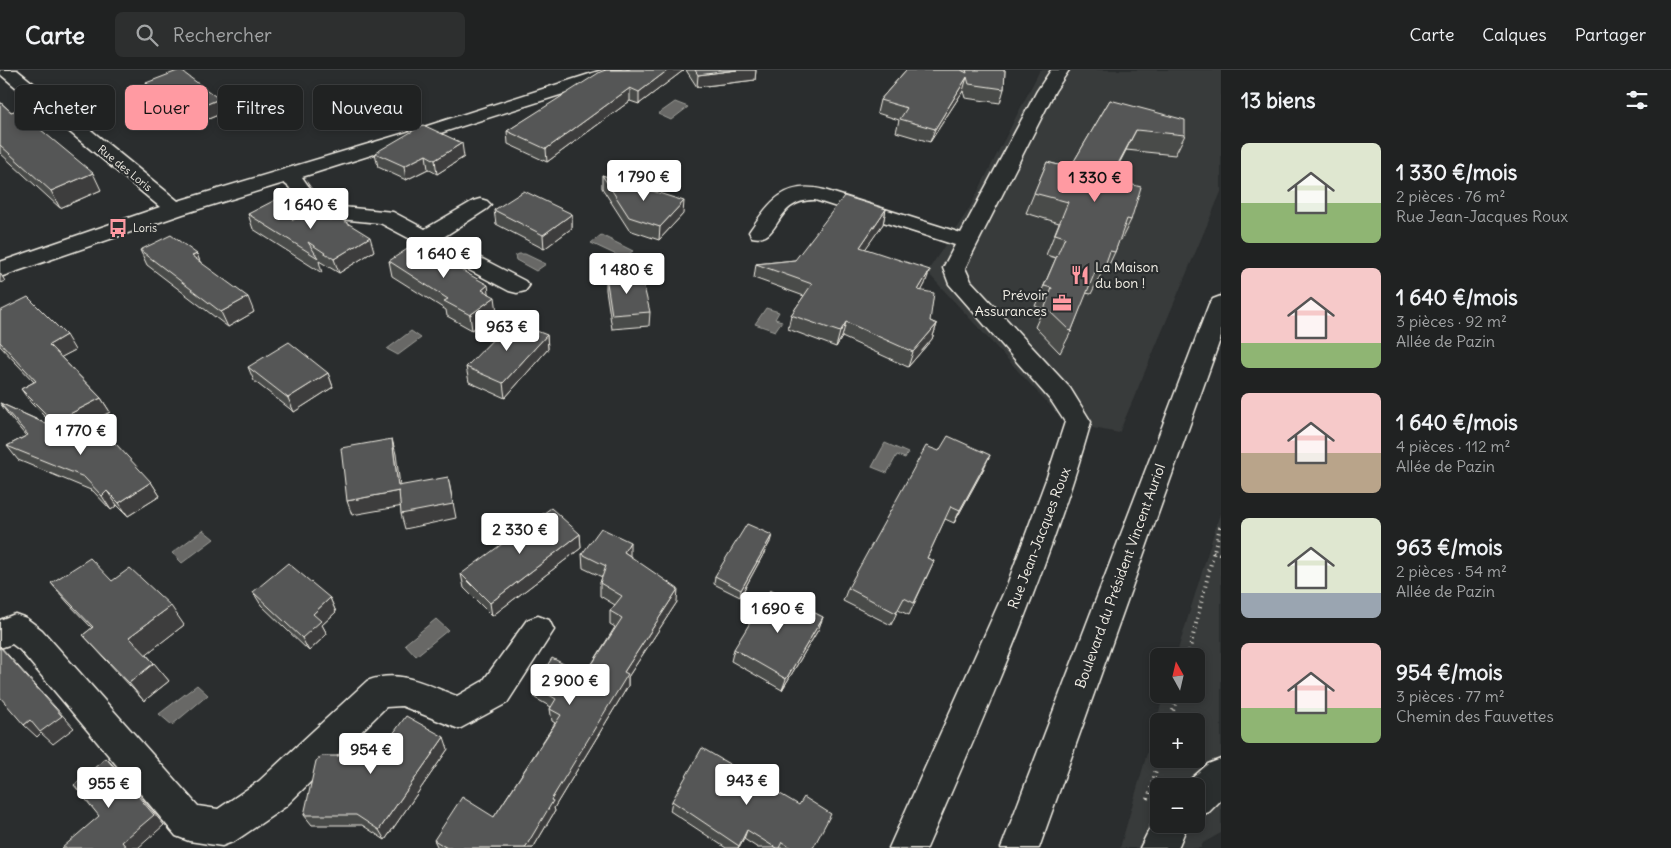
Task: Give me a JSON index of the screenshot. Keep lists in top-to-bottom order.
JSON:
{
  "streets": {
    "street": ["Rue des Loris", "Rue Jean-Jacques Roux", "Boulevard du Président Vincent Auriol"]
  },
  "places": {
    "bus stop": ["Loris"],
    "restaurant": ["La Maison du bon !"],
    "office": ["Prévoir Assurances"]
  },
  "north": "top",
  "page": {
    "header": "Carte",
    "search": "Rechercher",
    "nav": ["Carte", "Calques", "Partager"],
    "heading": "13 biens",
    "chip": [
      "Acheter",
      "Louer",
      "Filtres",
      "Nouveau"
    ],
    "list": [
      {
        "name": "1 330 €/mois",
        "note": "2 pièces · 76 m² · Rue Jean-Jacques Roux"
      },
      {
        "name": "1 640 €/mois",
        "note": "3 pièces · 92 m² · Allée de Pazin"
      },
      {
        "name": "1 640 €/mois",
        "note": "4 pièces · 112 m² · Allée de Pazin"
      },
      {
        "name": "963 €/mois",
        "note": "2 pièces · 54 m² · Allée de Pazin"
      },
      {
        "name": "954 €/mois",
        "note": "3 pièces · 77 m² · Chemin des Fauvettes"
      }
    ],
    "price": [
      "1 790 €",
      "1 330 €",
      "1 640 €",
      "1 640 €",
      "1 480 €",
      "963 €",
      "1 770 €",
      "2 330 €",
      "1 690 €",
      "2 900 €",
      "954 €",
      "943 €",
      "955 €"
    ],
    "map_buttons": ["+", "−"]
  }
}
